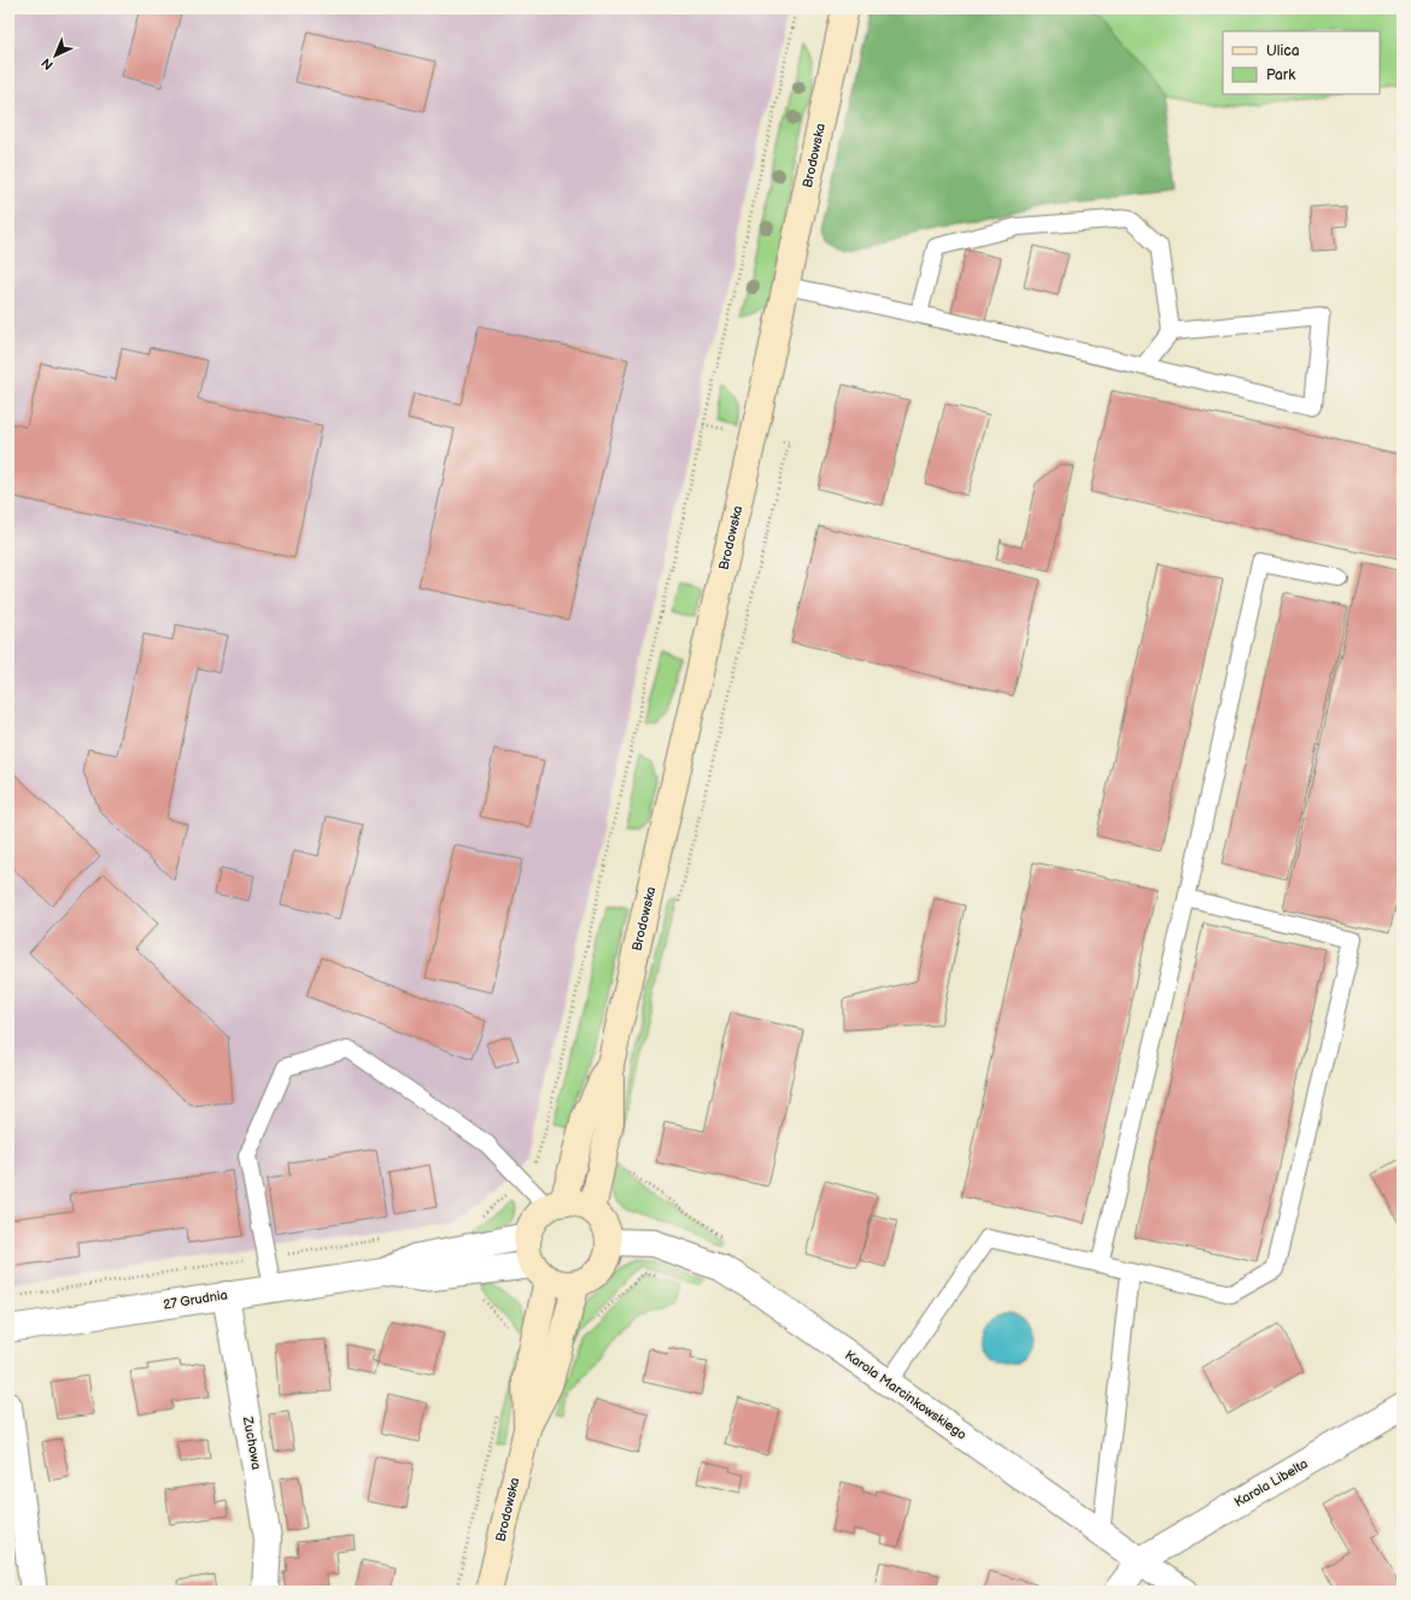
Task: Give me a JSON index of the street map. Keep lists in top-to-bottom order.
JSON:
{
  "streets": {
    "street": [
      "Brodowska",
      "27 Grudnia",
      "Karola Marcinkowskiego",
      "Zuchowa",
      "Karola Libelta"
    ]
  },
  "crossings": [
    ["Brodowska", "27 Grudnia"],
    ["Brodowska", "Karola Marcinkowskiego"],
    ["27 Grudnia", "Karola Marcinkowskiego"],
    ["27 Grudnia", "Zuchowa"],
    ["Karola Marcinkowskiego", "Karola Libelta"]
  ],
  "legend": ["Ulica", "Park"],
  "north": "bottom left"
}
